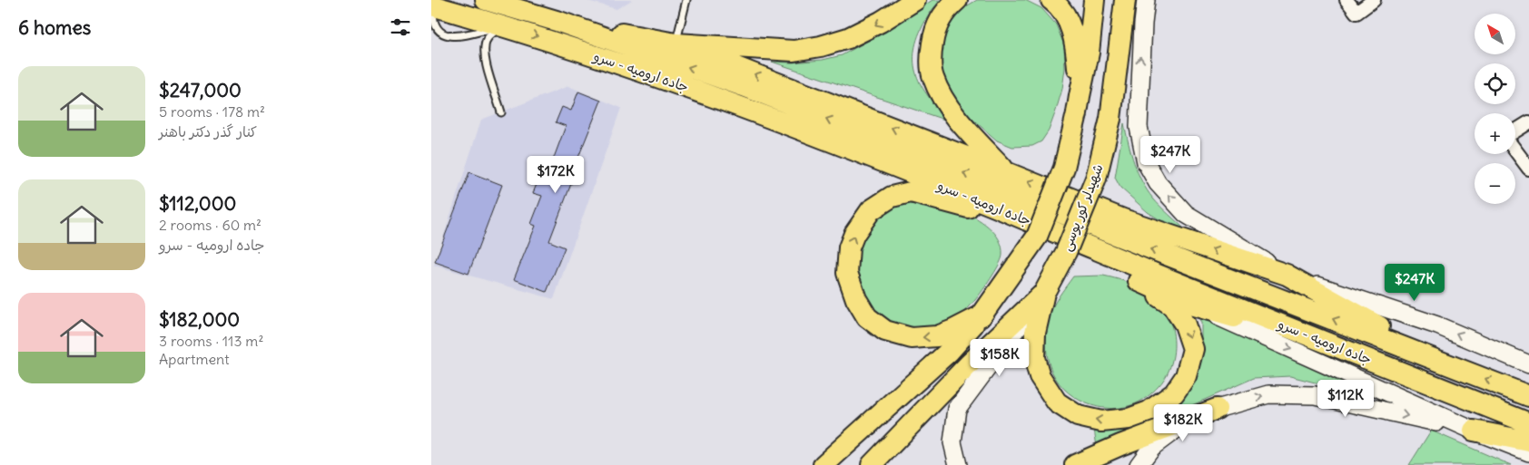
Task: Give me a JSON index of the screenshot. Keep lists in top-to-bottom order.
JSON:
{
  "streets": {
    "highway": ["جاده ارومیه - سرو", "شهیدلر کور پوسی"]
  },
  "north": "top left",
  "page": {
    "heading": "6 homes",
    "map_buttons": ["+", "−"],
    "list": [
      {
        "name": "$247,000",
        "note": "5 rooms · 178 m² · کنار گذر دکتر باهنر"
      },
      {
        "name": "$112,000",
        "note": "2 rooms · 60 m² · جاده ارومیه - سرو"
      },
      {
        "name": "$182,000",
        "note": "3 rooms · 113 m² · Apartment"
      }
    ],
    "price": [
      "$247K",
      "$172K",
      "$247K",
      "$158K",
      "$112K",
      "$182K"
    ]
  }
}
